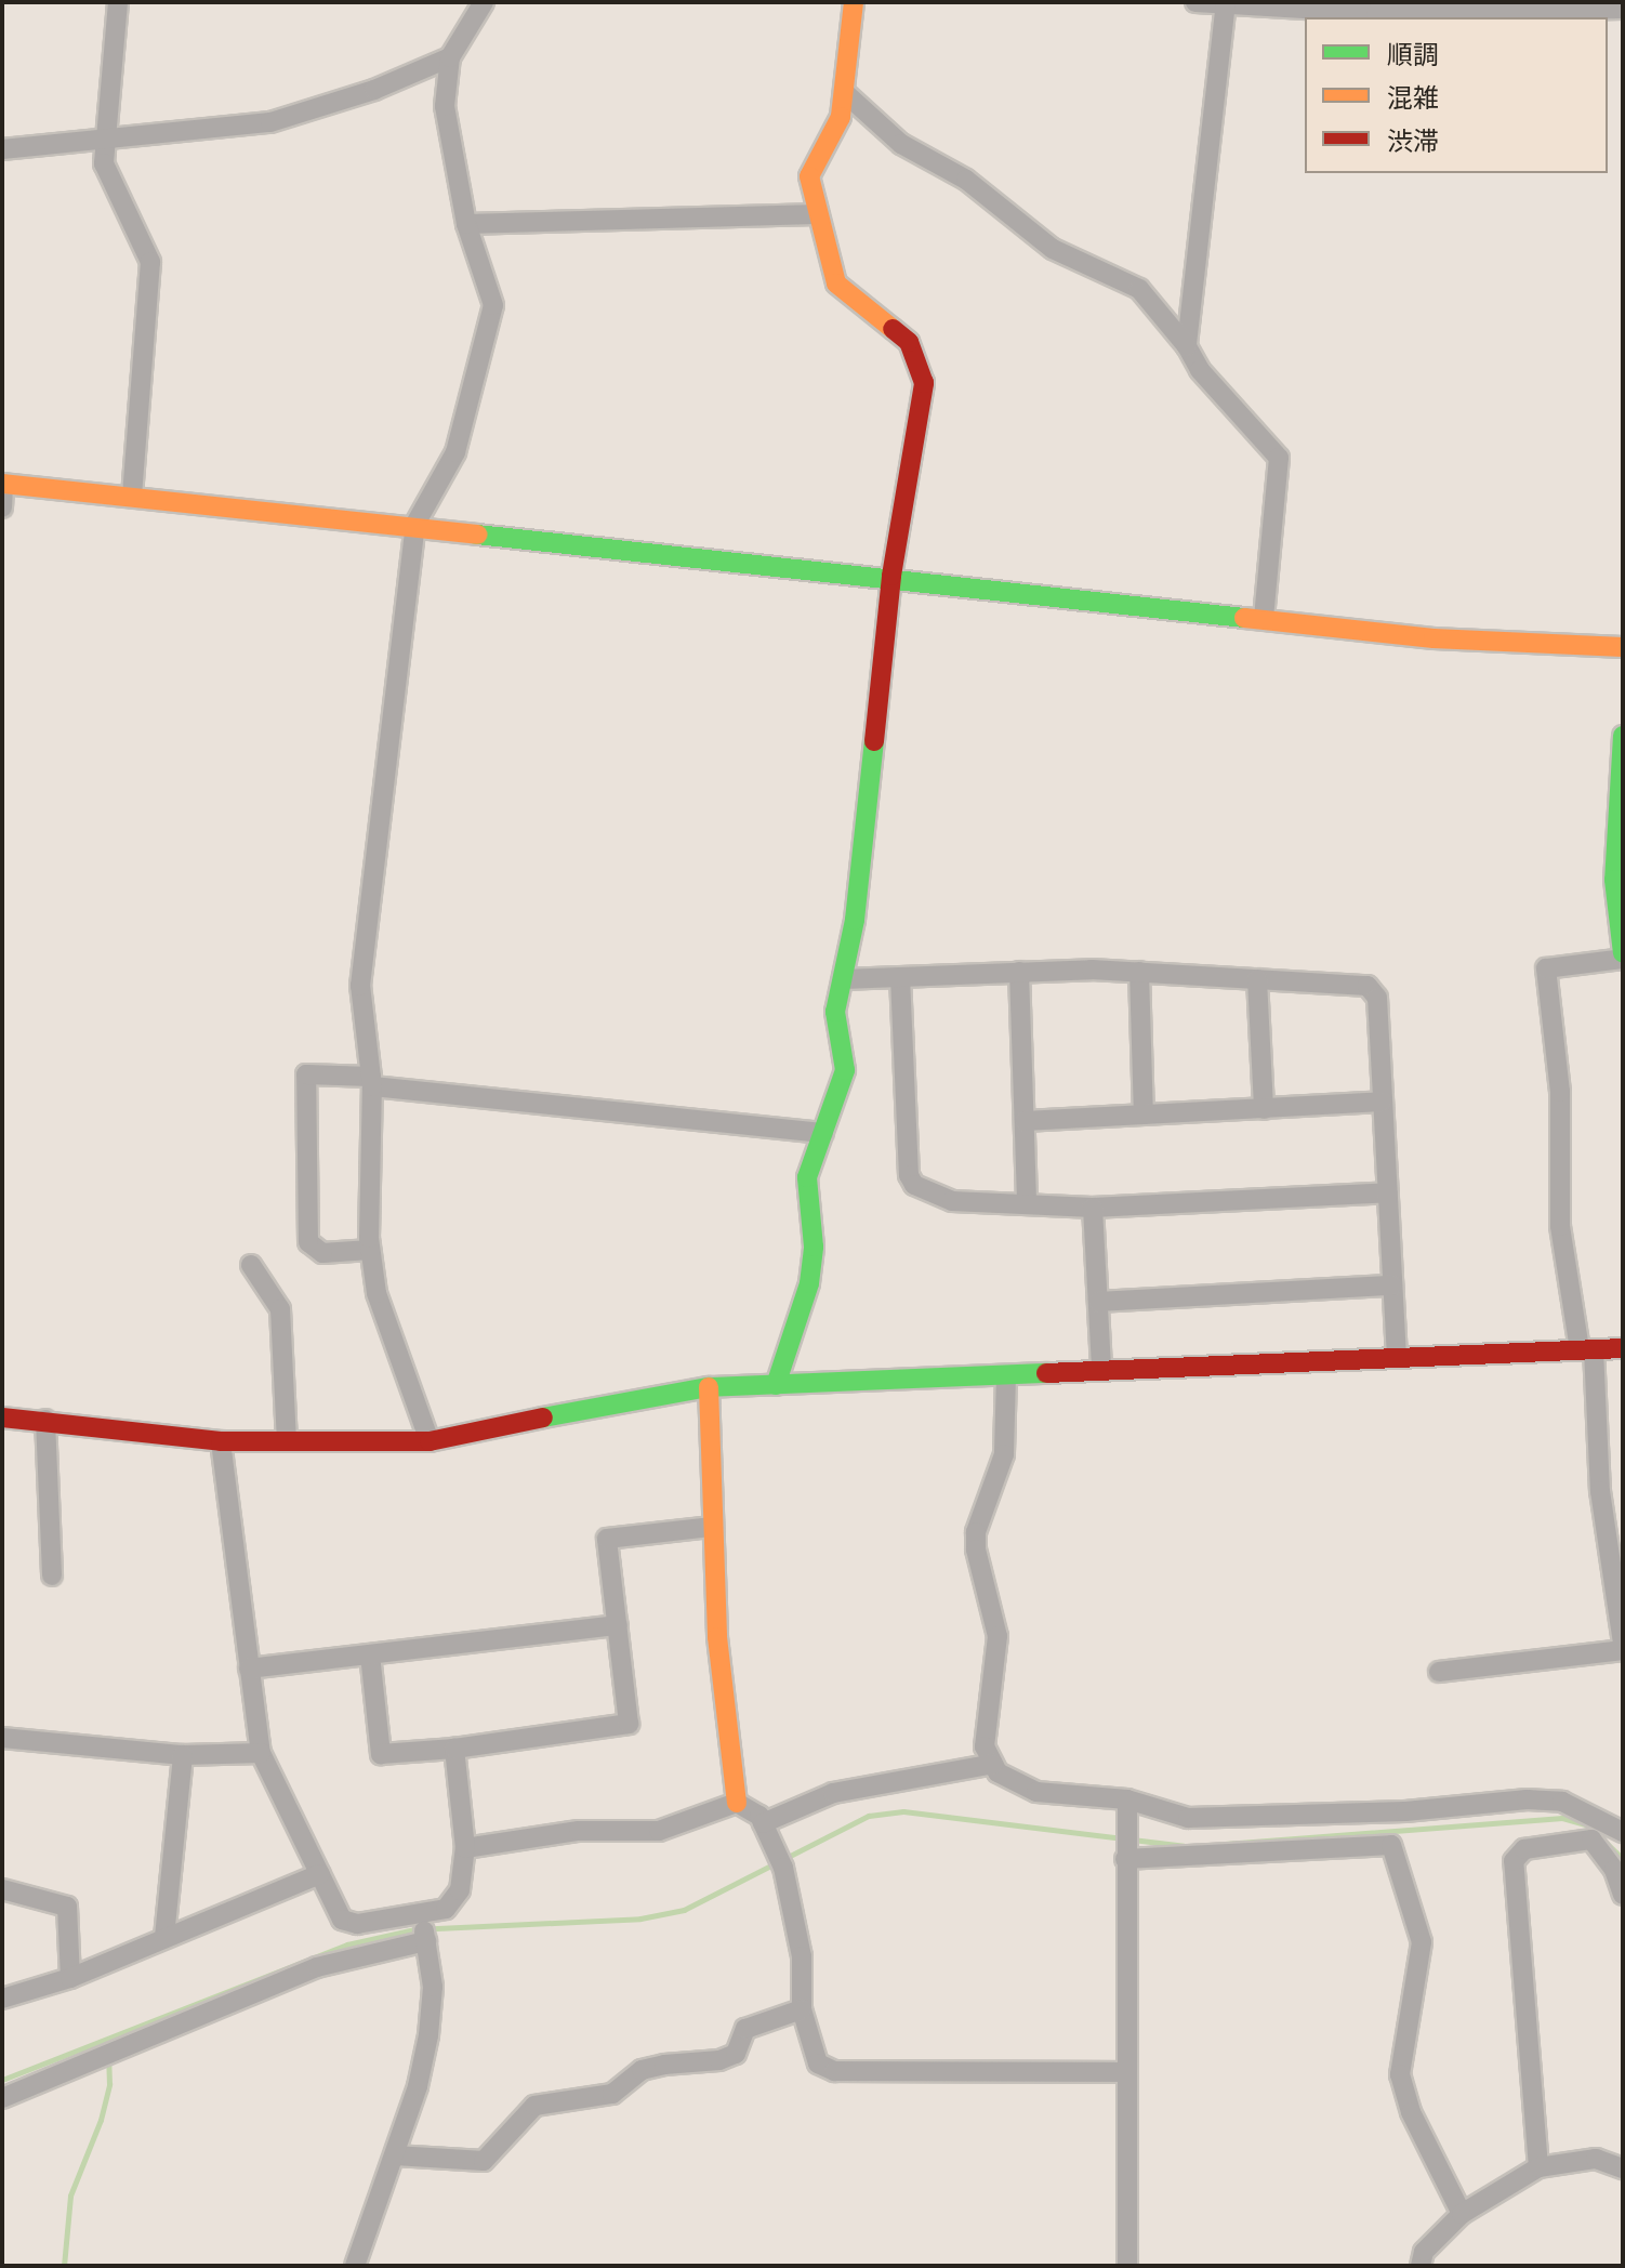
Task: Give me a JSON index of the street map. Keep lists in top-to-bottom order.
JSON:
{
  "legend": ["順調", "混雑", "渋滞"]
}
